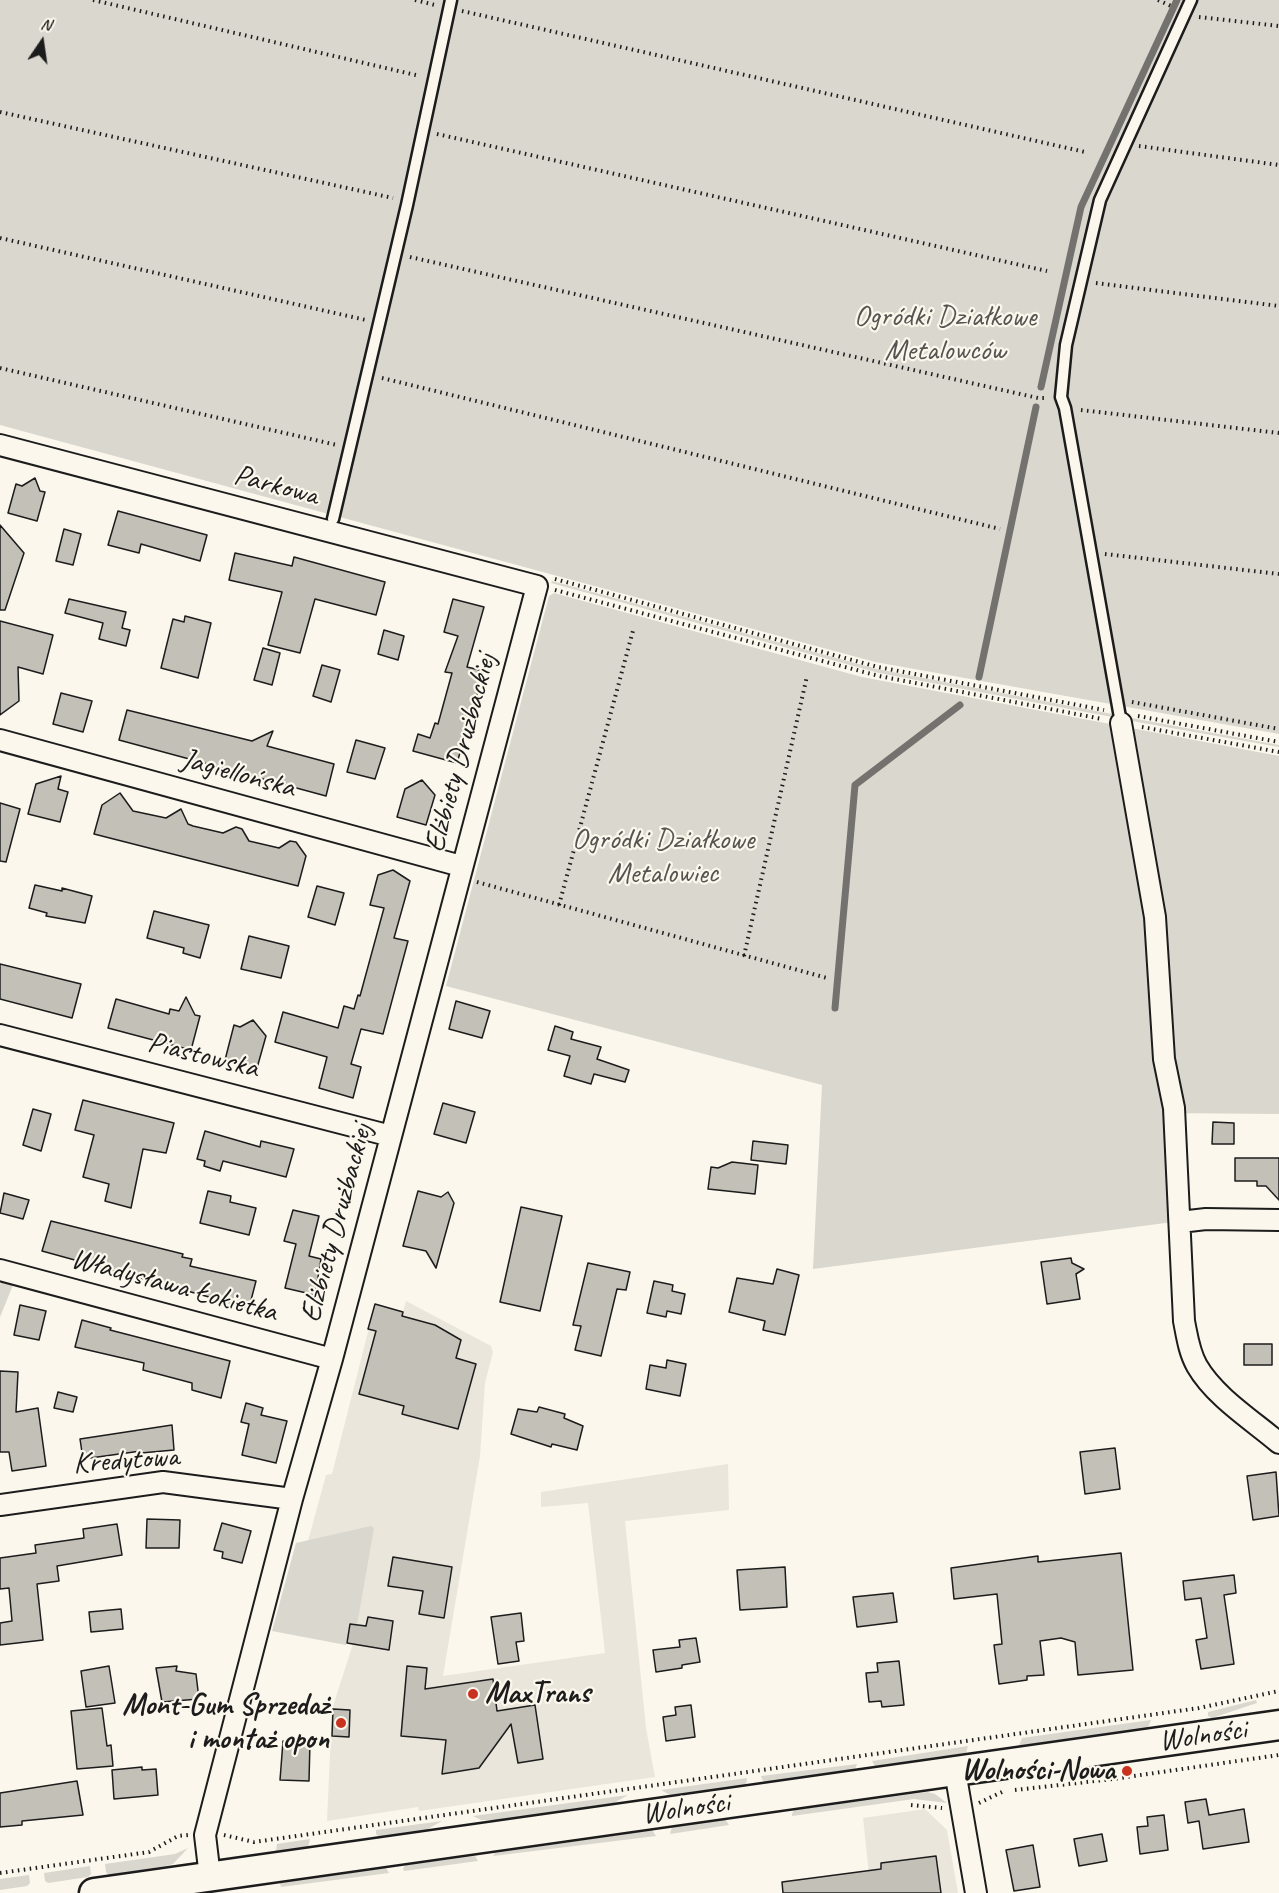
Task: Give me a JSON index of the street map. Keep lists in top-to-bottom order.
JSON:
{
  "streets": {
    "main road": ["Wolności"],
    "street": [
      "Parkowa",
      "Elżbiety Drużbackiej",
      "Jagiellońska",
      "Piastowska",
      "Władysława Łokietka",
      "Kredytowa"
    ]
  },
  "crossings": [
    ["Parkowa", "Elżbiety Drużbackiej"],
    ["Elżbiety Drużbackiej", "Jagiellońska"],
    ["Elżbiety Drużbackiej", "Piastowska"],
    ["Elżbiety Drużbackiej", "Władysława Łokietka"],
    ["Elżbiety Drużbackiej", "Kredytowa"],
    ["Elżbiety Drużbackiej", "Wolności"]
  ],
  "parks": ["Ogródki Działkowe Metalowców", "Ogródki Działkowe Metalowiec"],
  "places": ["MaxTrans", "Mont-Gum Sprzedaż i montaż opon", "Wolności Nowa"],
  "north": "top"
}
